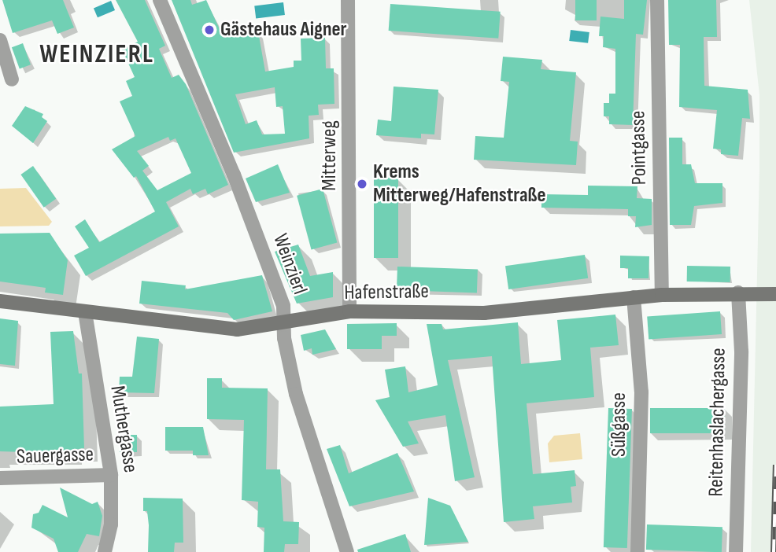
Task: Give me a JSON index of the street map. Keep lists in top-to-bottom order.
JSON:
{
  "streets": {
    "street": [
      "Pointgasse",
      "Mitterweg",
      "Weinzierl",
      "Hafenstraße",
      "Reitenhaslachergasse",
      "Süßgasse",
      "Muthergasse",
      "Sauergasse"
    ]
  },
  "crossings": [
    ["Pointgasse", "Hafenstraße"],
    ["Mitterweg", "Hafenstraße"],
    ["Weinzierl", "Hafenstraße"],
    ["Hafenstraße", "Reitenhaslachergasse"],
    ["Hafenstraße", "Süßgasse"],
    ["Hafenstraße", "Muthergasse"],
    ["Muthergasse", "Sauergasse"]
  ],
  "districts": ["WEINZIERL"],
  "places": ["Gästehaus Aigner", "Krems Mitterweg/Hafenstraße"]
}
